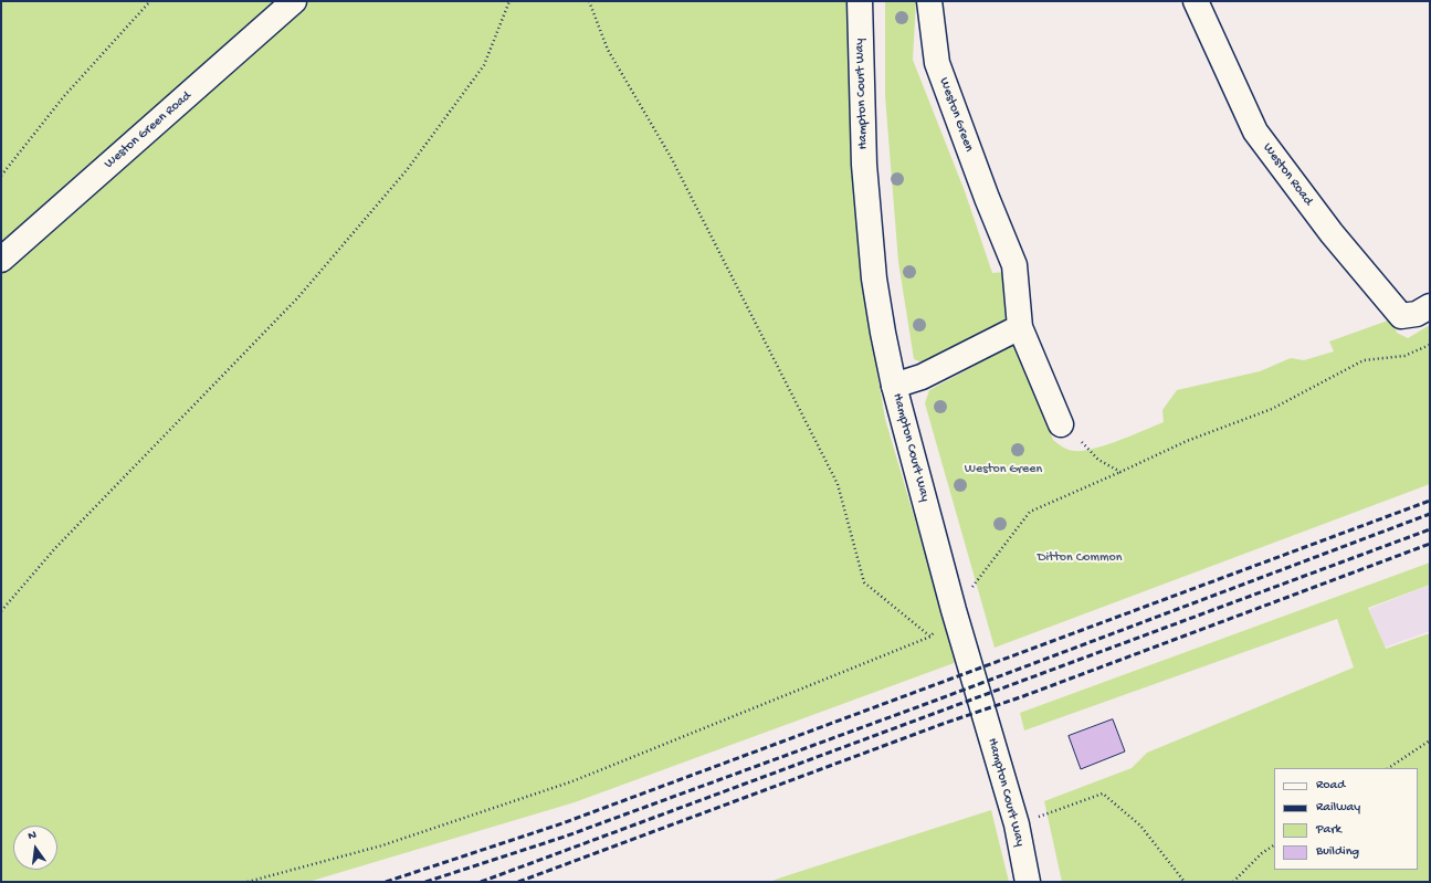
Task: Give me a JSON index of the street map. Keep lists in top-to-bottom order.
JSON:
{
  "streets": {
    "main road": [
      "Hampton Court Way",
      "Weston Green",
      "Weston Green Road",
      "Weston Road"
    ]
  },
  "parks": ["Weston Green", "Ditton Common"],
  "legend": [
    "Road",
    "Railway",
    "Park",
    "Building"
  ],
  "north": "top"
}
